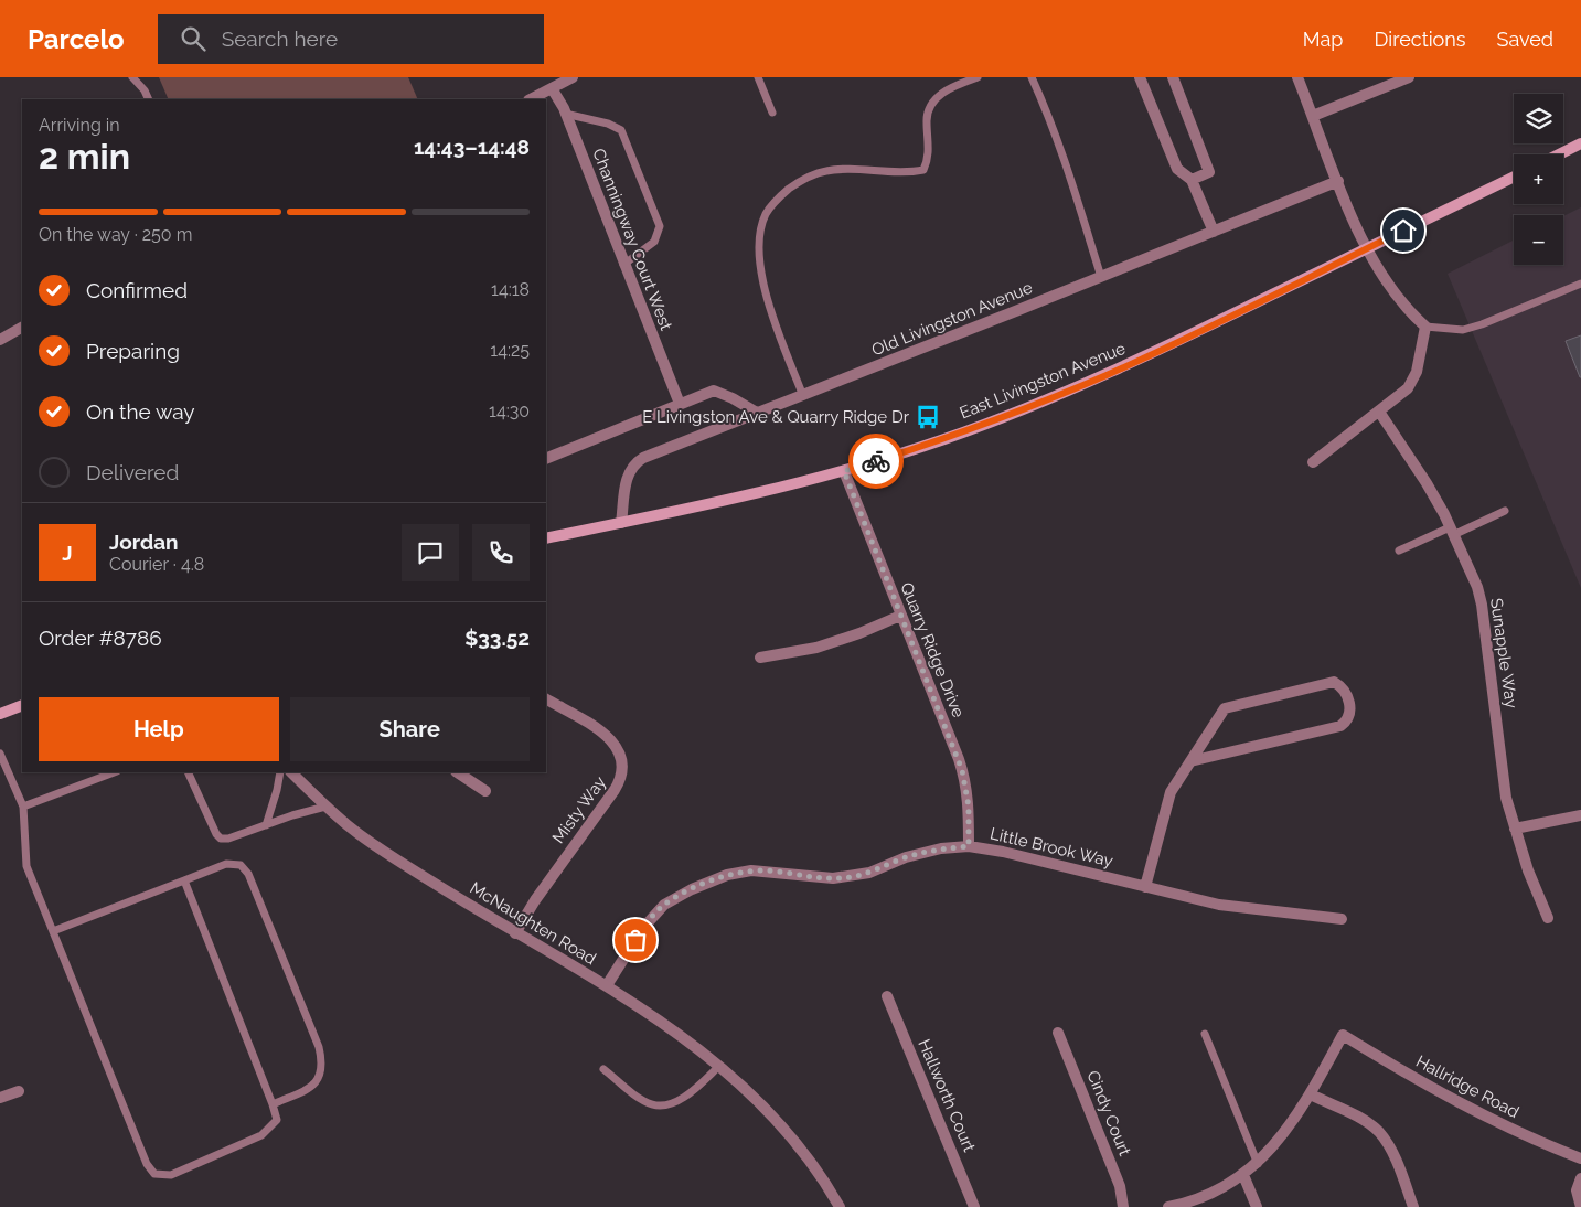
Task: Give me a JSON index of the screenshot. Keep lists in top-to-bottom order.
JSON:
{
  "streets": {
    "main road": ["East Livingston Avenue"],
    "street": [
      "Channingway Court West",
      "Old Livingston Avenue",
      "Quarry Ridge Drive",
      "Sunapple Way",
      "Misty Way",
      "Little Brook Way",
      "McNaughten Road",
      "Hallridge Road",
      "Hallworth Court",
      "Cindy Court"
    ]
  },
  "crossings": [
    ["Old Livingston Avenue", "East Livingston Avenue"],
    ["East Livingston Avenue", "Quarry Ridge Drive"],
    ["Quarry Ridge Drive", "Little Brook Way"],
    ["Misty Way", "McNaughten Road"],
    ["Little Brook Way", "McNaughten Road"]
  ],
  "places": {
    "bus stop": ["E Livingston Ave & Quarry Ridge Dr"]
  },
  "page": {
    "header": "Parcelo",
    "search": "Search here",
    "nav": ["Map", "Directions", "Saved"],
    "map_buttons": ["+", "−"],
    "heading": ["2 min", "Arriving in", "14:43–14:48"],
    "panel": [
      "Jordan",
      "Courier · 4.8",
      "Order #8786",
      "$33.52"
    ],
    "bar": "On the way · 250 m",
    "list": [
      ["Confirmed", "14:18"],
      ["Preparing", "14:25"],
      ["On the way", "14:30"],
      "Delivered"
    ],
    "round": "J",
    "buttons": ["Help", "Share"]
  }
}
